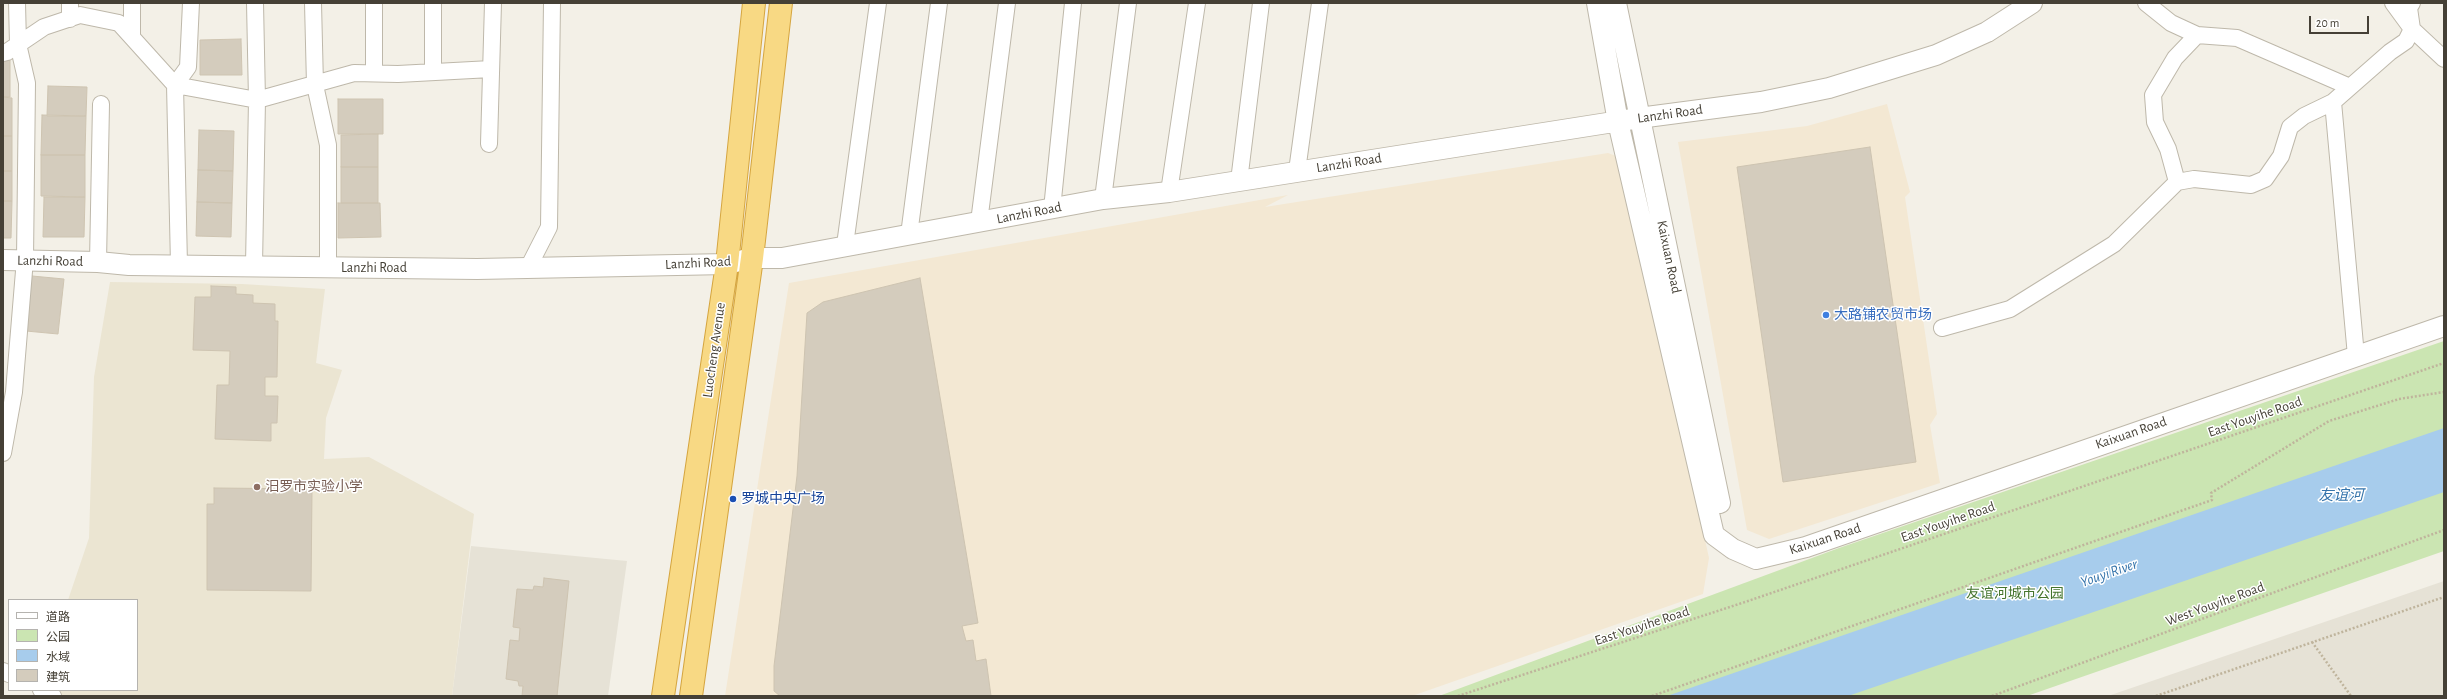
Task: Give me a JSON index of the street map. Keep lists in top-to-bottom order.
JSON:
{
  "streets": {
    "highway": ["Luocheng Avenue"],
    "street": ["Lanzhi Road", "Kaixuan Road"],
    "path": ["East Youyihe Road", "West Youyihe Road"]
  },
  "crossings": [
    ["Lanzhi Road", "Kaixuan Road"],
    ["Lanzhi Road", "Luocheng Avenue"]
  ],
  "water": ["友谊河", "Youyi River"],
  "parks": ["友谊河城市公园"],
  "places": ["大路铺农贸市场", "汨罗市实验小学", "罗城中央广场"],
  "legend": [
    "道路",
    "公园",
    "水域",
    "建筑"
  ],
  "scale_bar": "20 m"
}
